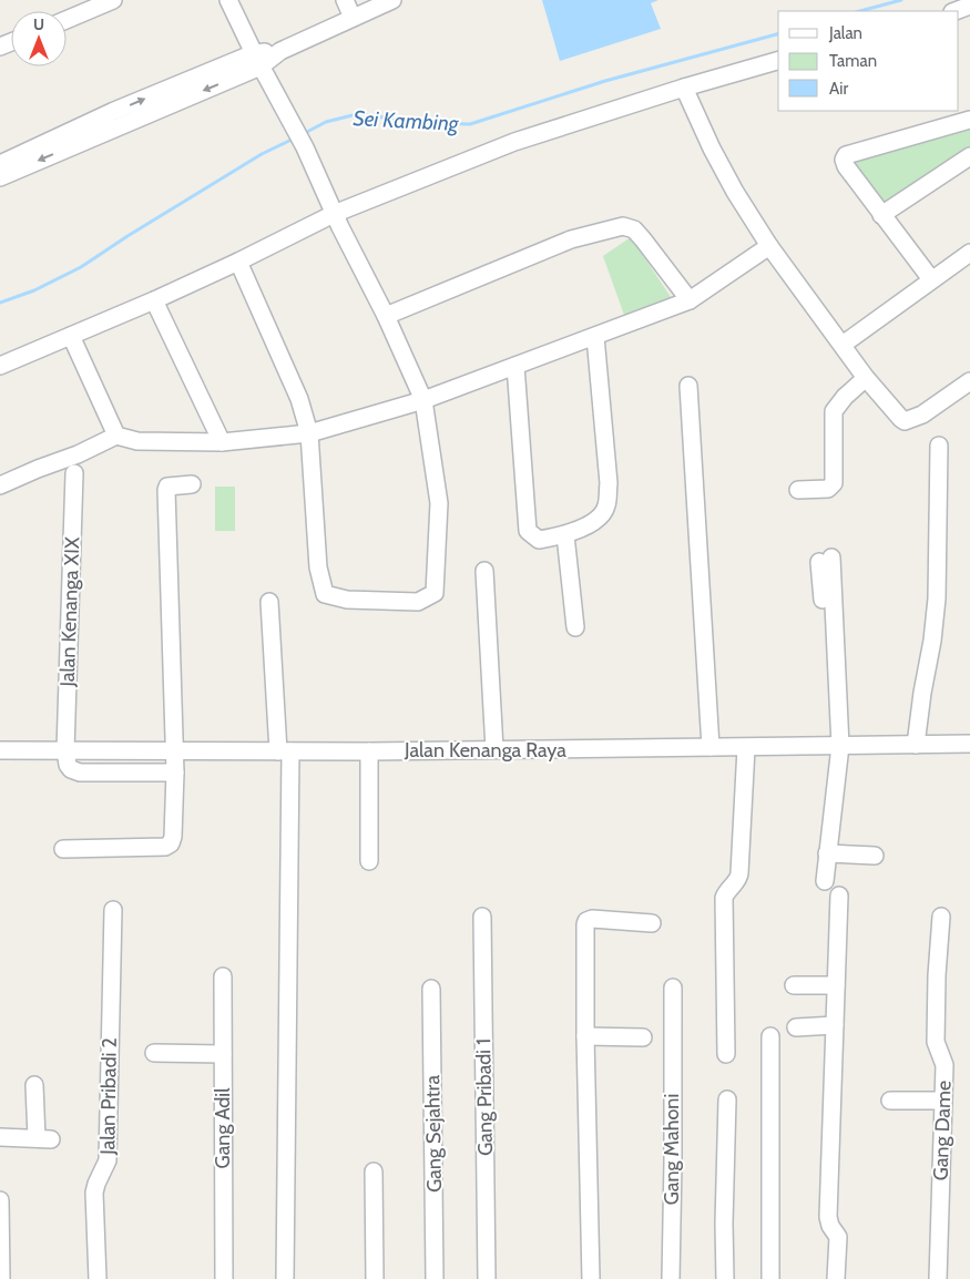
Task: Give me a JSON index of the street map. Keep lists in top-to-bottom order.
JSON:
{
  "streets": {
    "street": [
      "Jalan Kenanga XIX",
      "Jalan Kenanga Raya",
      "Jalan Pribadi 2",
      "Gang Pribadi 1",
      "Gang Adil",
      "Gang Dame",
      "Gang Sejahtra",
      "Gang Mahoni"
    ]
  },
  "crossings": [
    ["Jalan Kenanga XIX", "Jalan Kenanga Raya"]
  ],
  "water": ["Sei Kambing"],
  "legend": ["Jalan", "Taman", "Air"],
  "north": "top"
}
